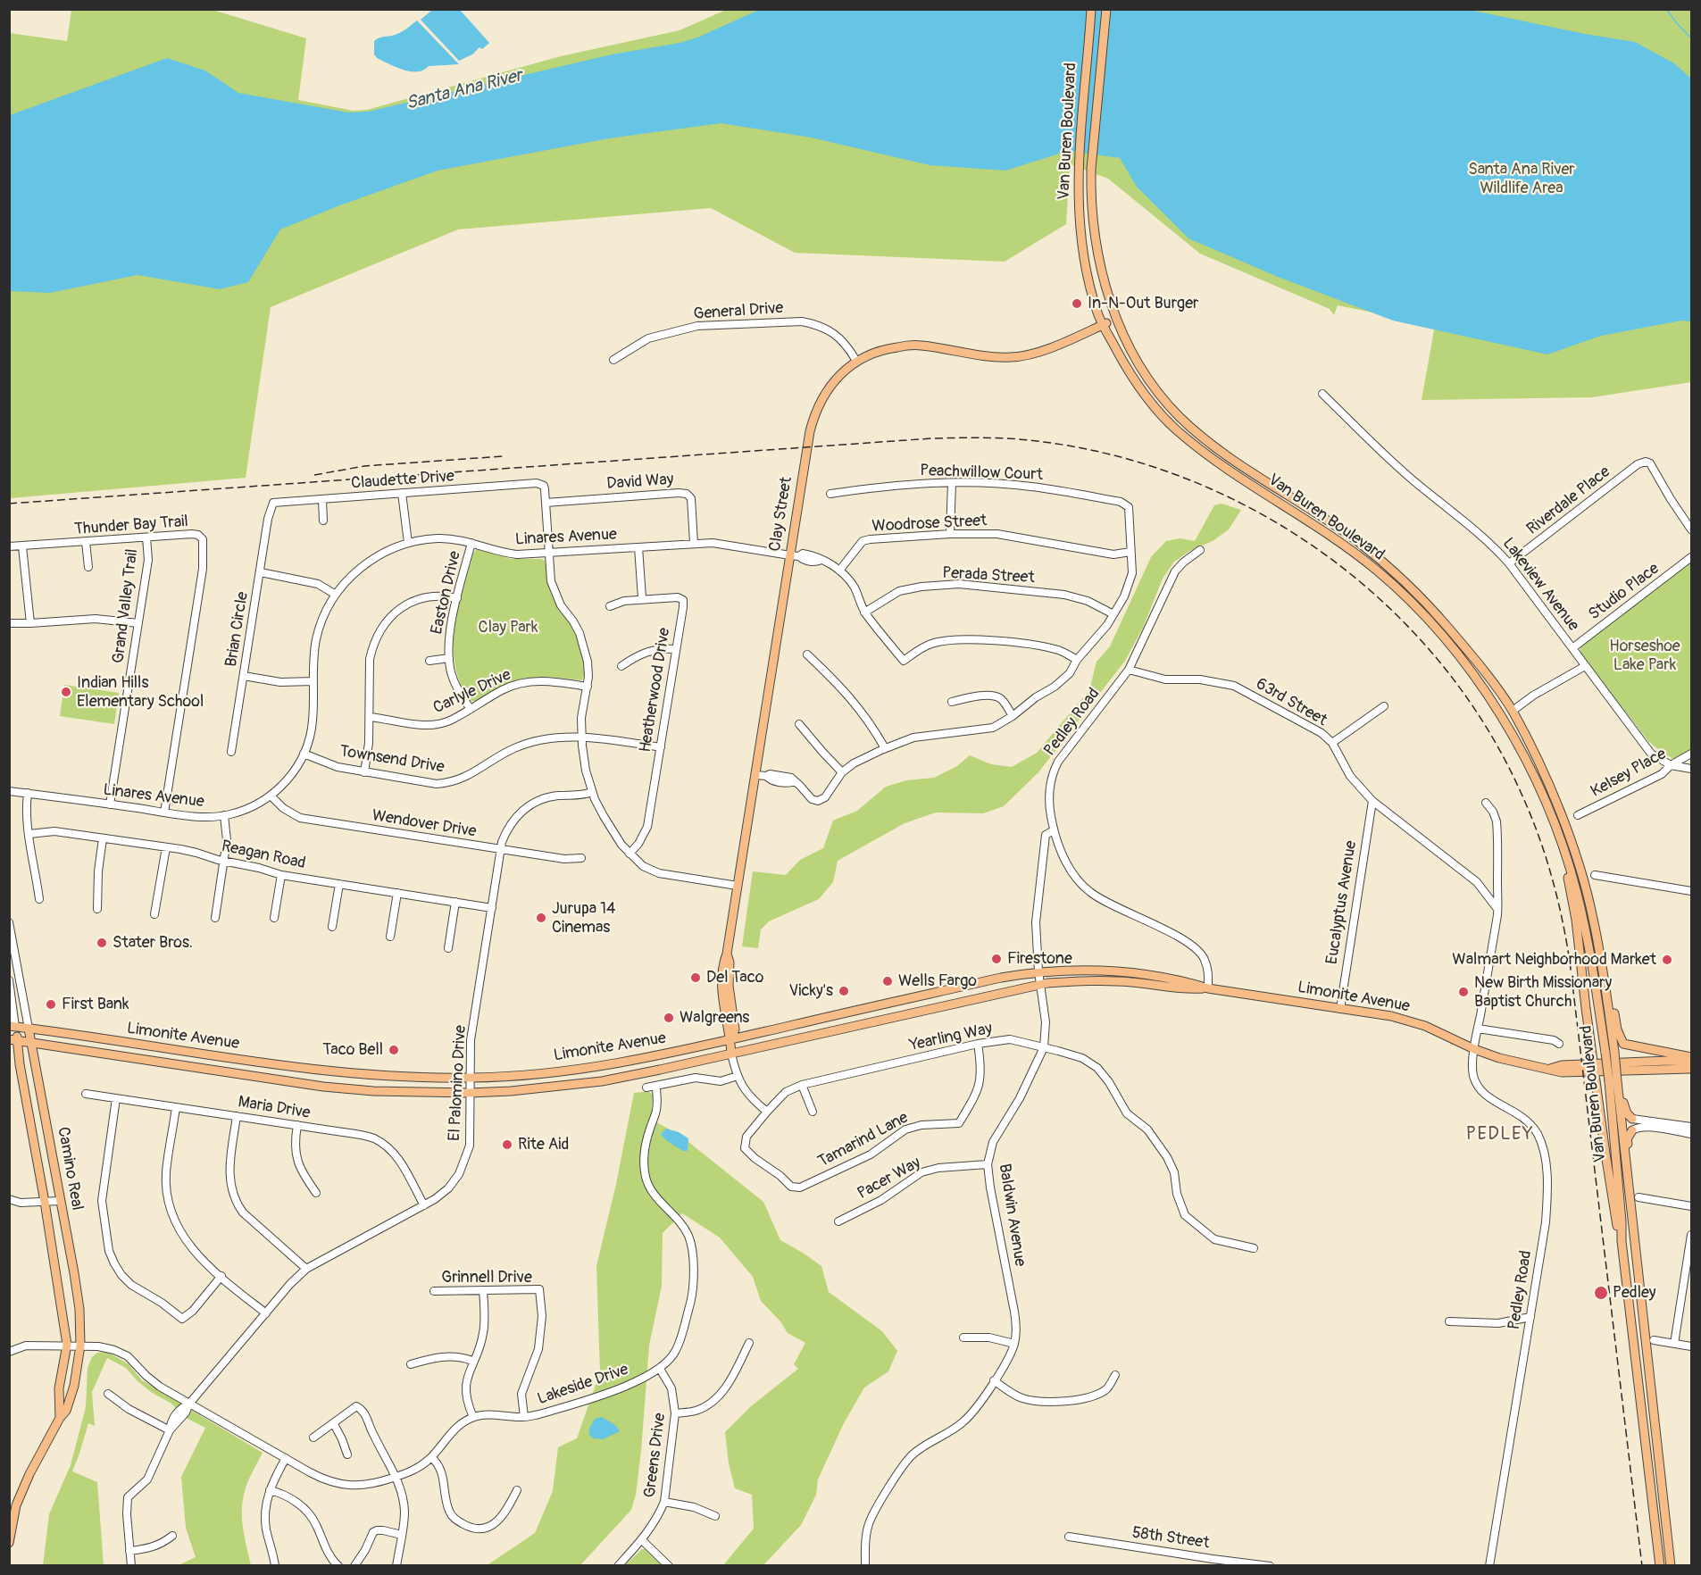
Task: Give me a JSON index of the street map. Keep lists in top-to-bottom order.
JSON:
{
  "streets": {
    "main road": [
      "Van Buren Boulevard",
      "Clay Street",
      "Limonite Avenue",
      "Camino Real"
    ],
    "street": [
      "General Drive",
      "Peachwillow Court",
      "Claudette Drive",
      "David Way",
      "Riverdale Place",
      "Woodrose Street",
      "Thunder Bay Trail",
      "Linares Avenue",
      "Perada Street",
      "Lakeview Avenue",
      "Studio Place",
      "Easton Drive",
      "Grand Valley Trail",
      "Brian Circle",
      "Heatherwood Drive",
      "Carlyle Drive",
      "63rd Street",
      "Pedley Road",
      "Townsend Drive",
      "Kelsey Place",
      "Wendover Drive",
      "Reagan Road",
      "Eucalyptus Avenue",
      "Yearling Way",
      "El Palomino Drive",
      "Maria Drive",
      "Tamarind Lane",
      "Pacer Way",
      "Baldwin Avenue",
      "Grinnell Drive",
      "Lakeside Drive",
      "Greens Drive",
      "58th Street"
    ]
  },
  "crossings": [
    ["Van Buren Boulevard", "Clay Street"],
    ["General Drive", "Clay Street"],
    ["Peachwillow Court", "Woodrose Street"],
    ["Claudette Drive", "David Way"],
    ["Claudette Drive", "Brian Circle"],
    ["David Way", "Linares Avenue"],
    ["Riverdale Place", "Lakeview Avenue"],
    ["Clay Street", "Linares Avenue"],
    ["Clay Street", "Limonite Avenue"],
    ["Clay Street", "Yearling Way"],
    ["Woodrose Street", "Linares Avenue"],
    ["Thunder Bay Trail", "Linares Avenue"],
    ["Thunder Bay Trail", "Grand Valley Trail"],
    ["Linares Avenue", "Easton Drive"],
    ["Linares Avenue", "Grand Valley Trail"],
    ["Linares Avenue", "Townsend Drive"],
    ["Linares Avenue", "Wendover Drive"],
    ["Lakeview Avenue", "Studio Place"],
    ["Lakeview Avenue", "Kelsey Place"],
    ["Easton Drive", "Carlyle Drive"],
    ["Heatherwood Drive", "Townsend Drive"],
    ["63rd Street", "Pedley Road"],
    ["63rd Street", "Eucalyptus Avenue"],
    ["Pedley Road", "Limonite Avenue"],
    ["Pedley Road", "Baldwin Avenue"],
    ["Wendover Drive", "El Palomino Drive"],
    ["Reagan Road", "El Palomino Drive"],
    ["Eucalyptus Avenue", "Limonite Avenue"],
    ["Limonite Avenue", "El Palomino Drive"],
    ["Limonite Avenue", "Camino Real"],
    ["Limonite Avenue", "Baldwin Avenue"],
    ["Yearling Way", "Tamarind Lane"],
    ["Yearling Way", "Baldwin Avenue"],
    ["El Palomino Drive", "Maria Drive"],
    ["Pacer Way", "Baldwin Avenue"],
    ["Grinnell Drive", "Lakeside Drive"],
    ["Lakeside Drive", "Greens Drive"]
  ],
  "districts": ["PEDLEY"],
  "water": ["Santa Ana River"],
  "parks": ["Santa Ana River Wildlife Area", "Clay Park", "Horseshoe Lake Park"],
  "places": [
    "In-N-Out Burger",
    "Indian Hills Elementary School",
    "Jurupa 14 Cinemas",
    "Stater Bros.",
    "Firestone",
    "Walmart Neighborhood Market",
    "Del Taco",
    "Wells Fargo",
    "Vicky's",
    "New Birth Missionary Baptist Church",
    "First Bank",
    "Walgreens",
    "Taco Bell",
    "Rite Aid",
    "Pedley"
  ]
}
